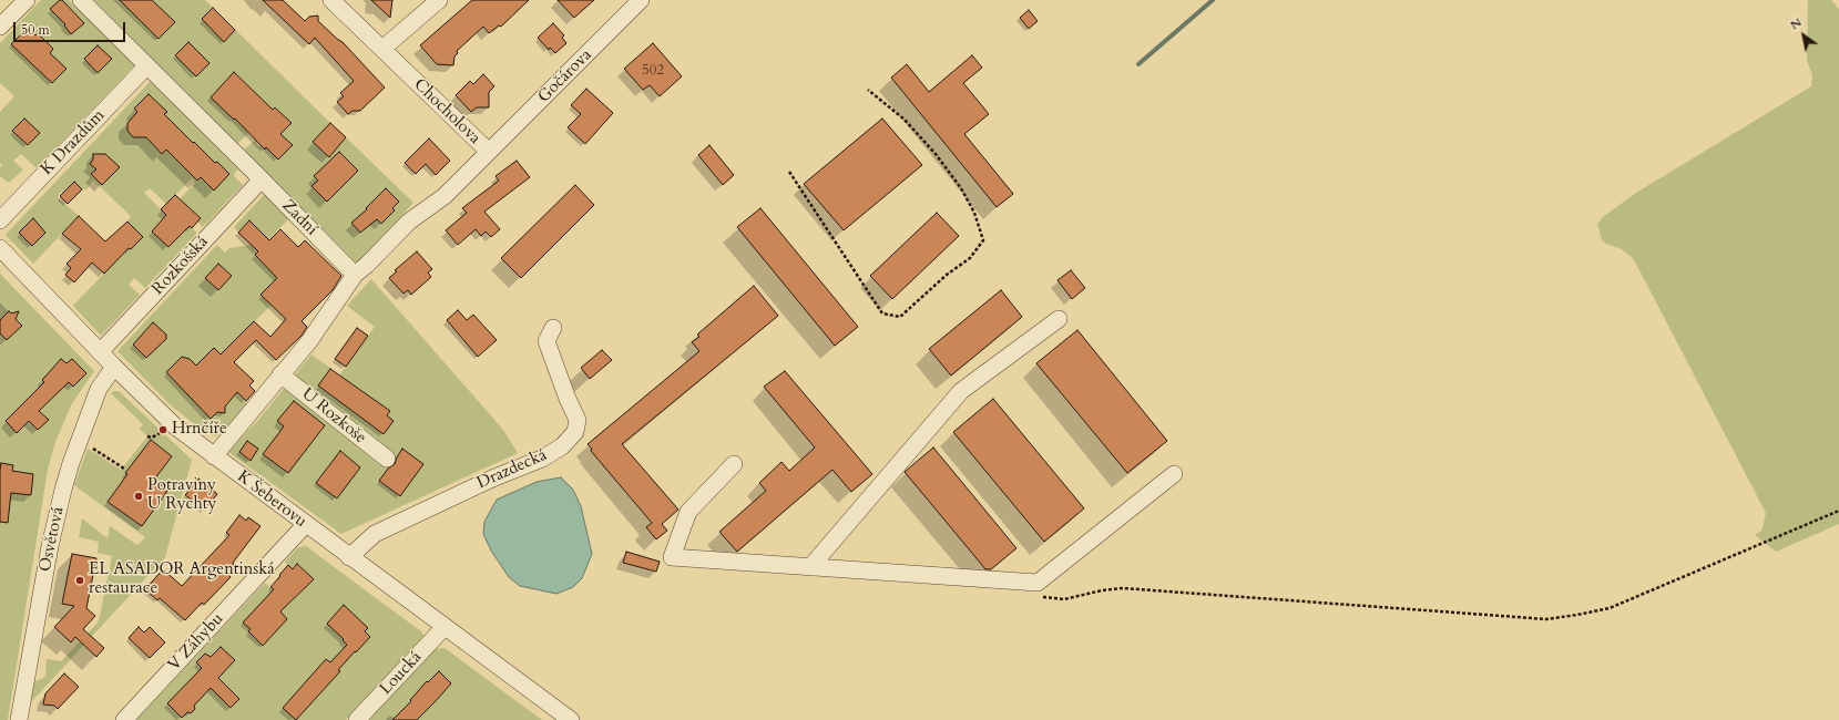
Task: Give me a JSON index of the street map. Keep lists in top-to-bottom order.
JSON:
{
  "streets": {
    "street": [
      "Gočárova",
      "Chocholova",
      "K Drazdům",
      "Zadní",
      "Rozkošská",
      "U Rozkoše",
      "Drazdecká",
      "K Šeberovu",
      "Osvětová",
      "V Záhybu",
      "Loucká"
    ]
  },
  "crossings": [
    ["Gočárova", "Chocholova"],
    ["Chocholova", "Zadní"],
    ["K Drazdům", "Zadní"],
    ["Zadní", "Rozkošská"],
    ["Rozkošská", "K Šeberovu"],
    ["Drazdecká", "K Šeberovu"],
    ["K Šeberovu", "Osvětová"],
    ["K Šeberovu", "V Záhybu"],
    ["K Šeberovu", "Loucká"]
  ],
  "places": ["Hrnčíře", "Potraviny U Rychty", "EL ASADOR Argentinská restaurace"],
  "house_numbers": ["502"],
  "scale_bar": "50 m",
  "north": "top left"
}
